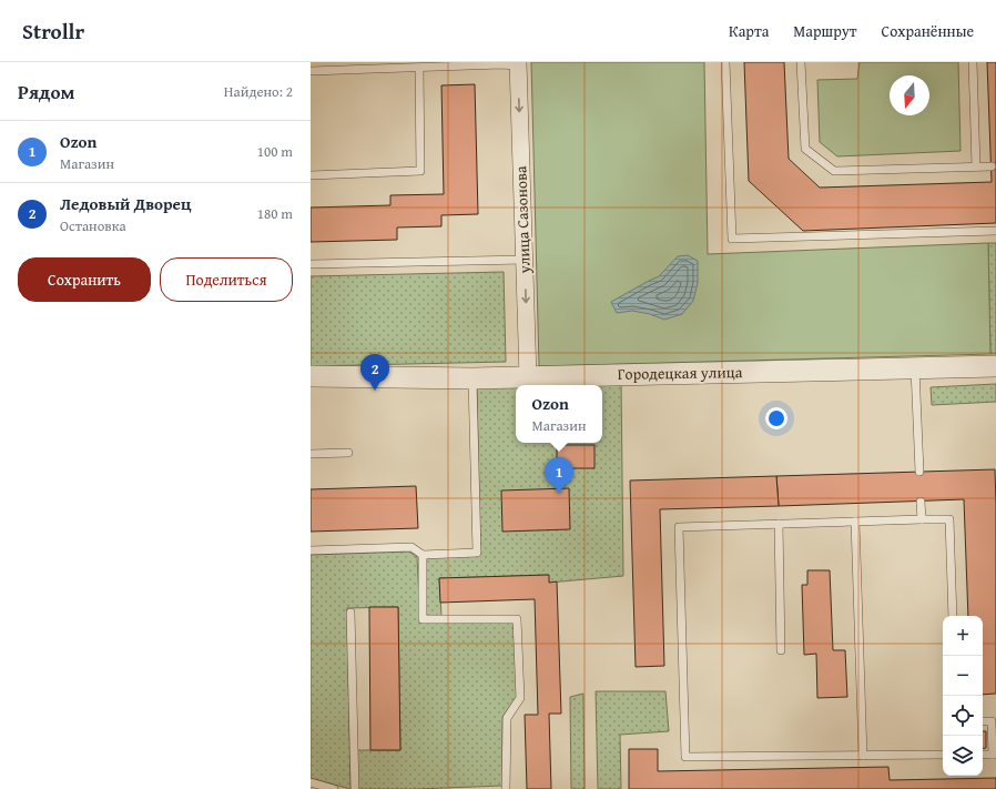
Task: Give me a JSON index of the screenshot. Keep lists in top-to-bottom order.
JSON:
{
  "streets": {
    "street": ["улица Сазонова", "Городецкая улица"]
  },
  "crossings": [
    ["улица Сазонова", "Городецкая улица"]
  ],
  "one_way": ["улица Сазонова"],
  "north": "bottom",
  "page": {
    "header": "Strollr",
    "nav": ["Карта", "Маршрут", "Сохранённые"],
    "heading": ["Рядом", "Найдено: 2"],
    "list": [
      {
        "mark": "1",
        "name": "Ozon",
        "note": "Магазин",
        "value": "100 m"
      },
      {
        "mark": "2",
        "name": "Ледовый Дворец",
        "note": "Остановка",
        "value": "180 m"
      }
    ],
    "buttons": ["Сохранить", "Поделиться"],
    "pins": ["2", "1"],
    "popup": ["Ozon", "Магазин"],
    "map_buttons": ["+", "−"]
  }
}
